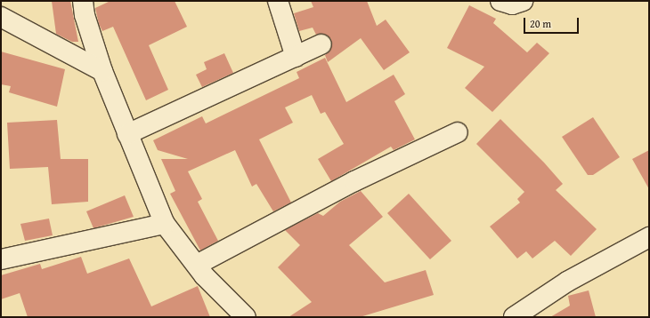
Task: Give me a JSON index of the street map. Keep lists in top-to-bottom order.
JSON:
{
  "scale_bar": "20 m"
}
